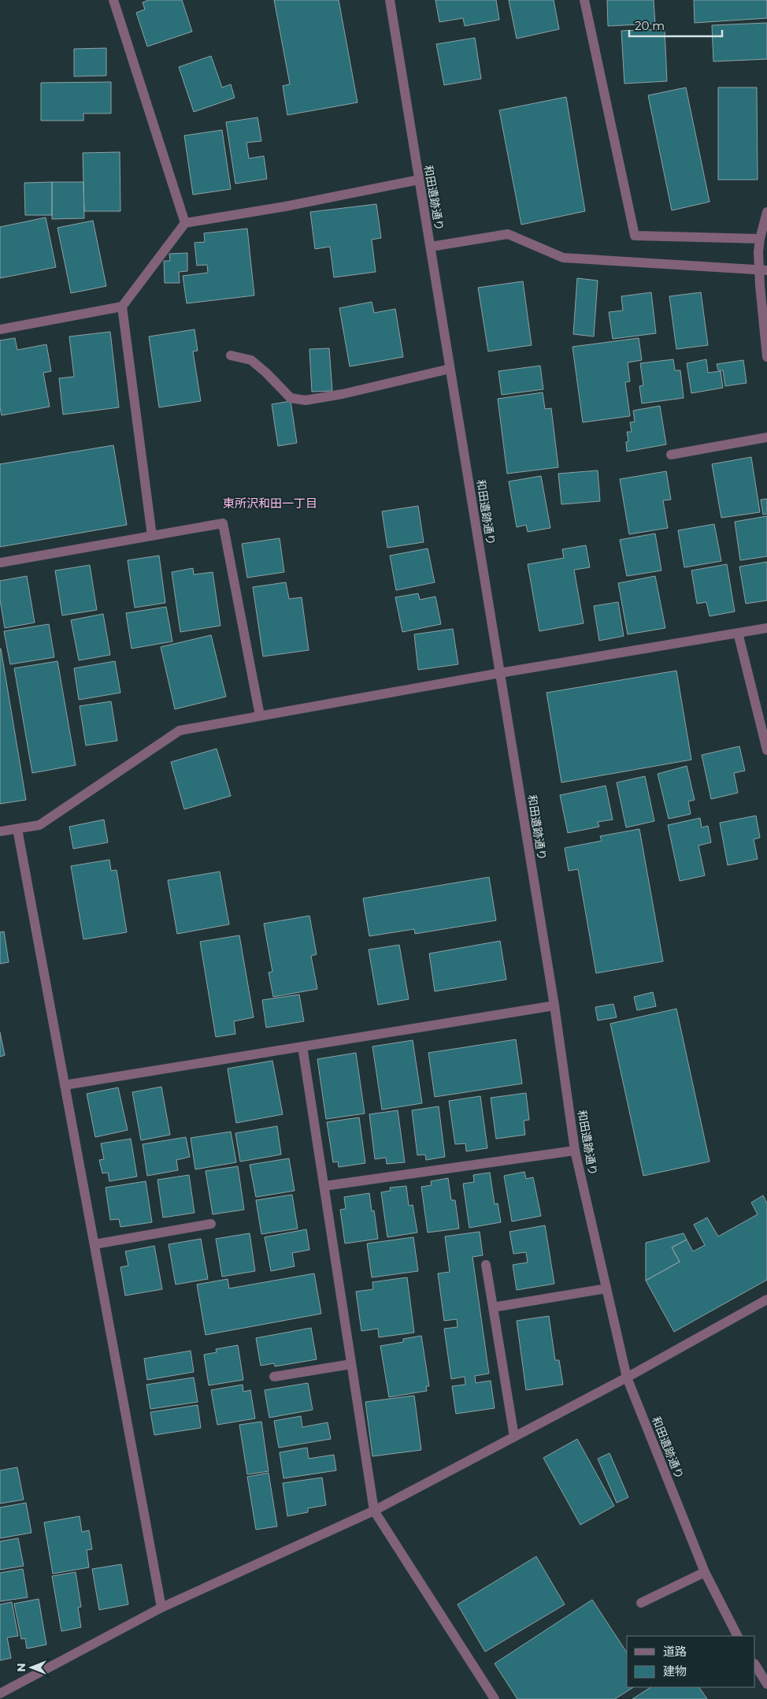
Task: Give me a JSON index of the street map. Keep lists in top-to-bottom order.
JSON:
{
  "streets": {
    "street": ["和田遺跡通り"]
  },
  "districts": ["東所沢和田一丁目"],
  "legend": ["道路", "建物"],
  "scale_bar": "20 m",
  "north": "left"
}
